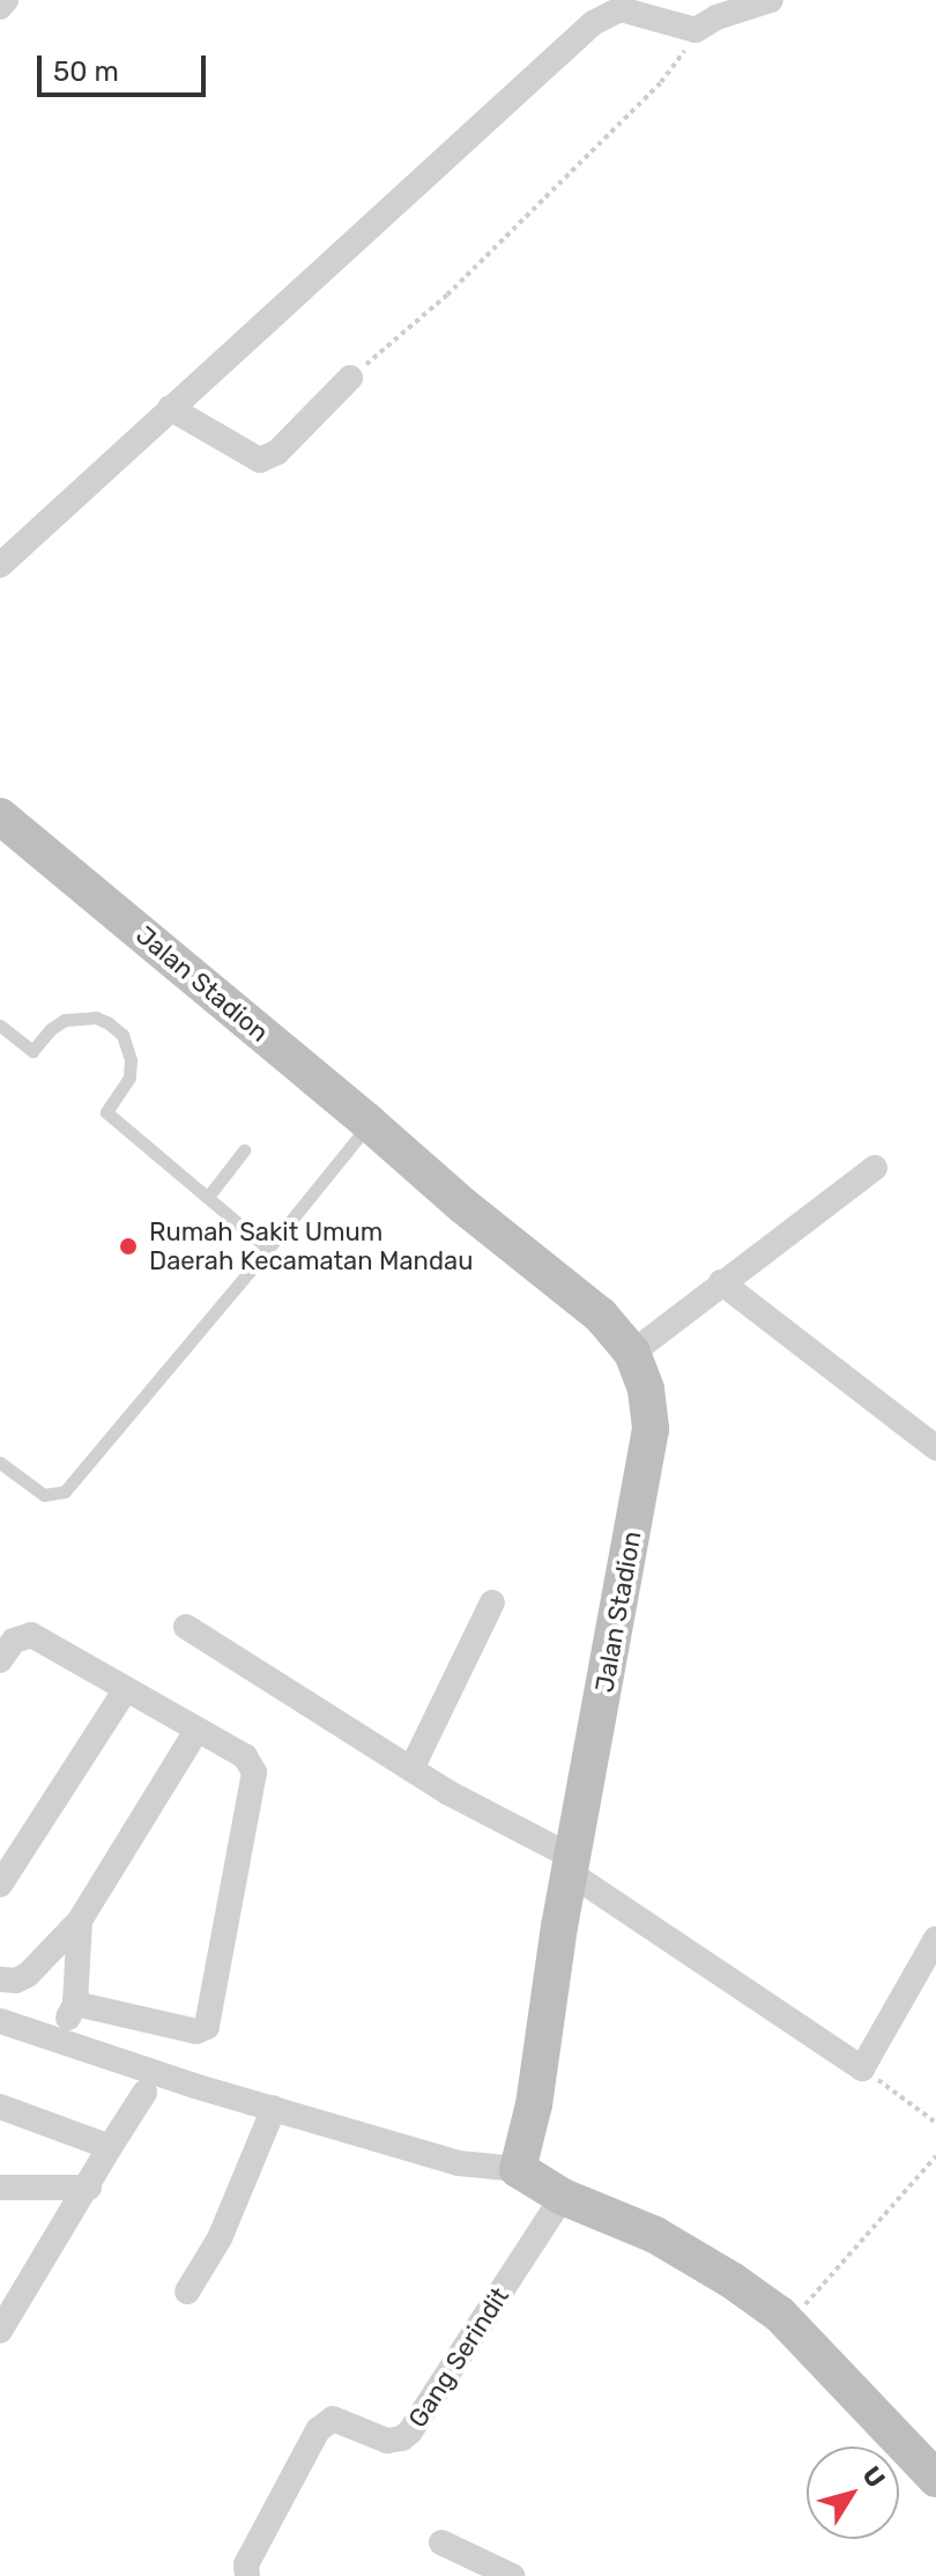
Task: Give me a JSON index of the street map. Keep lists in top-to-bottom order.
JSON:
{
  "streets": {
    "street": ["Jalan Stadion", "Gang Serindit"]
  },
  "places": ["Rumah Sakit Umum Daerah Kecamatan Mandau"],
  "scale_bar": "50 m",
  "north": "top right"
}
